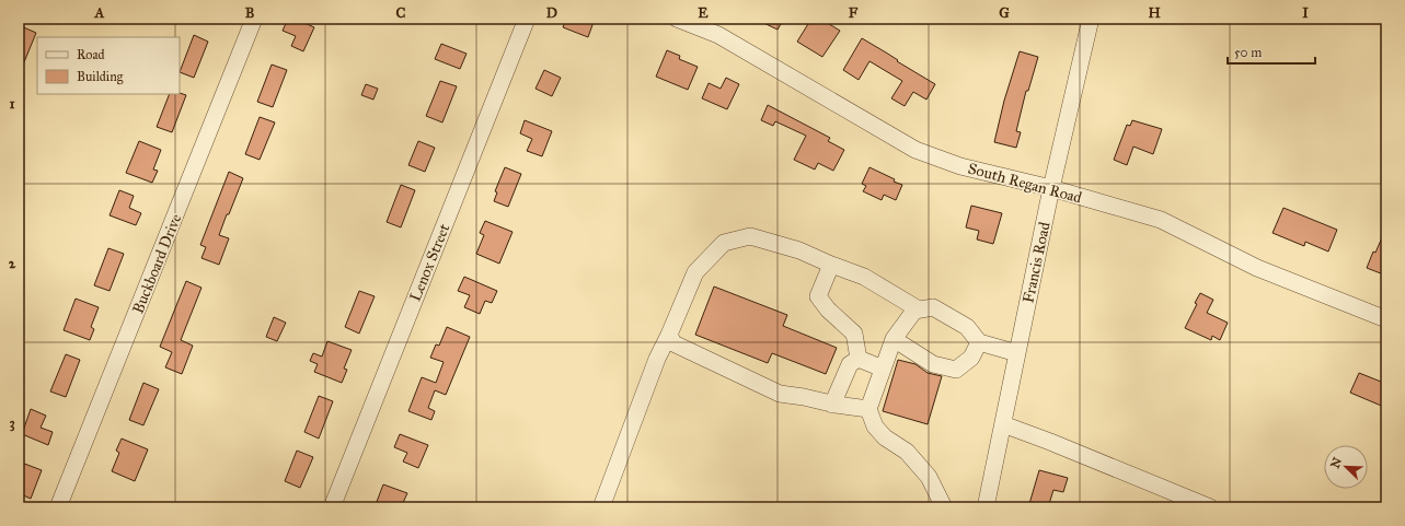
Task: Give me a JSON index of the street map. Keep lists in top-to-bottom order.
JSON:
{
  "streets": {
    "street": [
      "South Regan Road",
      "Lenox Street",
      "Francis Road",
      "Buckboard Drive"
    ]
  },
  "crossings": [
    ["South Regan Road", "Francis Road"]
  ],
  "legend": ["Road", "Building"],
  "scale_bar": "50 m",
  "north": "top left",
  "grid": {
    "columns": [
      "A",
      "B",
      "C",
      "D",
      "E",
      "F",
      "G",
      "H",
      "I"
    ],
    "rows": ["1", "2", "3"]
  }
}
